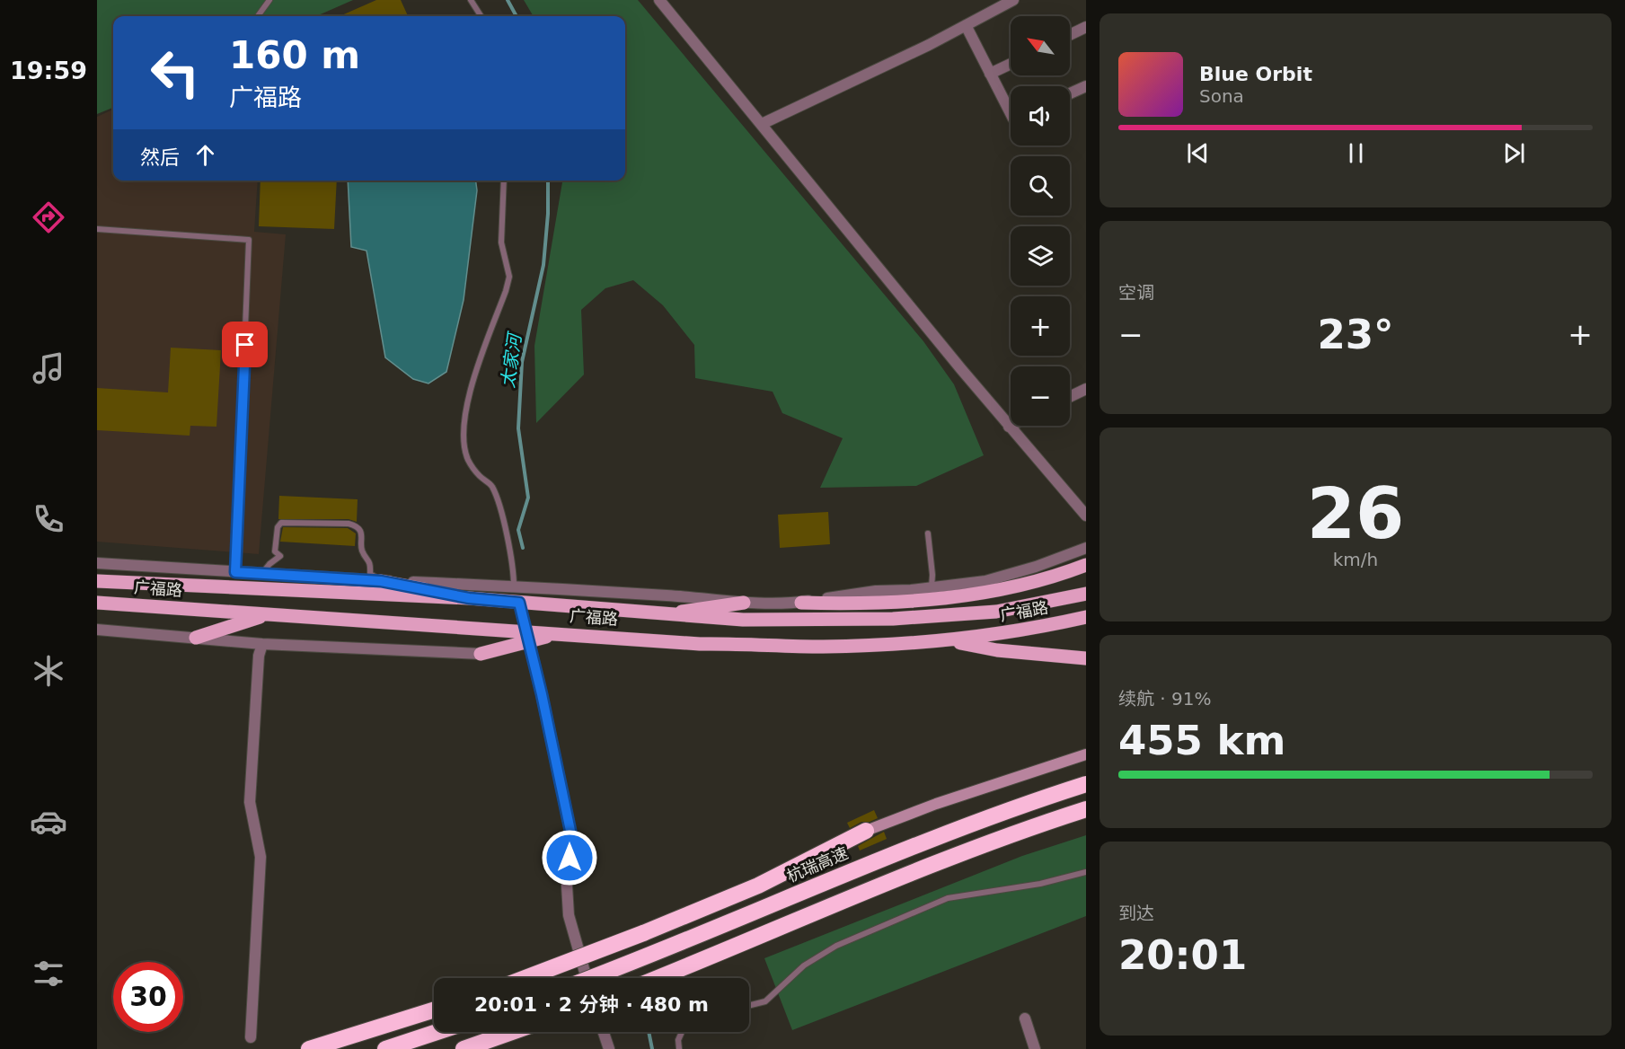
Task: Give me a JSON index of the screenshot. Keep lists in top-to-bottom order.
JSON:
{
  "streets": {
    "highway": ["杭瑞高速"],
    "main road": ["广福路"]
  },
  "water": ["太家河"],
  "north": "top left",
  "page": {
    "tabs": "19:59",
    "map_buttons": ["+", "−"],
    "turn": ["160 m", "广福路"],
    "song": ["Blue Orbit", "Sona"],
    "then": "然后",
    "tile": [
      "空调",
      ["26", "km/h"],
      ["续航 · 91%", "455 km"],
      ["到达", "20:01"]
    ],
    "heat": ["−", "23°", "+"],
    "limit": "30",
    "trip": "20:01 · 2 分钟 · 480 m"
  }
}
